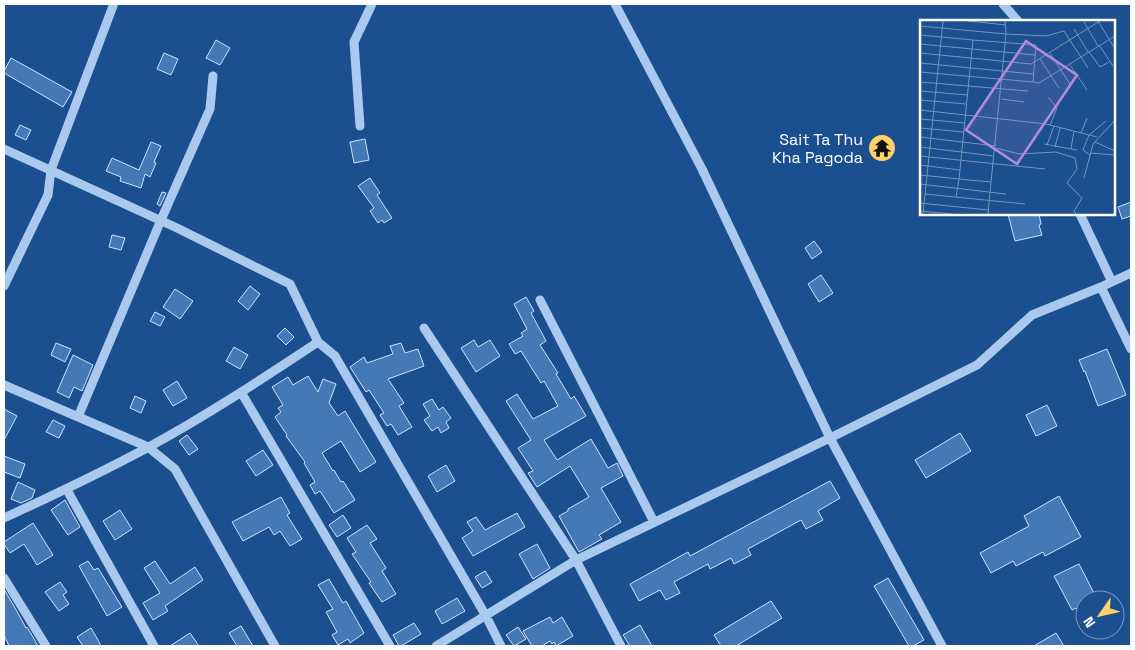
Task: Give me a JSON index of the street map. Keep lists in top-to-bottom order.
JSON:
{
  "places": {
    "temple": ["Sait Ta Thu Kha Pagoda"]
  },
  "north": "bottom left"
}
